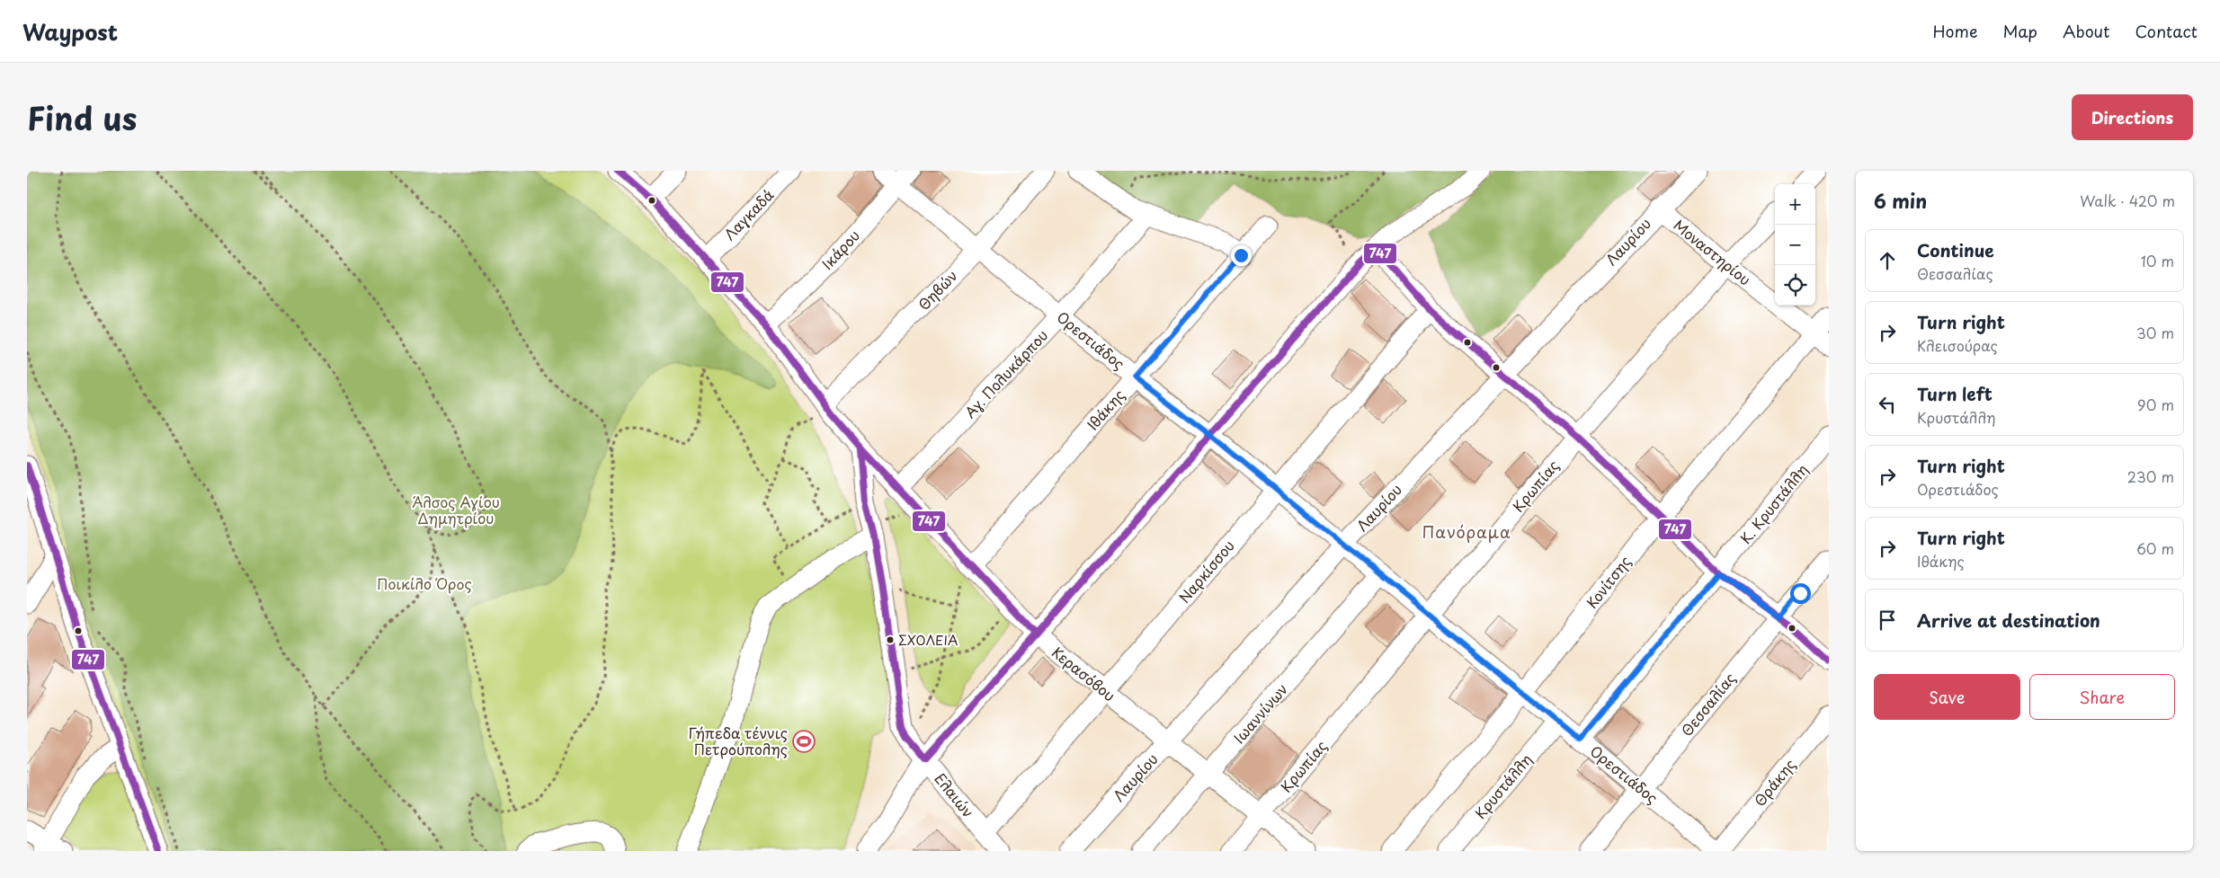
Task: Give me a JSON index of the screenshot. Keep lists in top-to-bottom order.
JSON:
{
  "streets": {
    "street": [
      "Λαγκαδά",
      "Λαυρίου",
      "Ικάρου",
      "Μοναστηρίου",
      "Θηβών",
      "Ορεστιάδος",
      "Αγ. Πολυκάρπου",
      "Ιθάκης",
      "Κρωπίας",
      "Κ. Κρυστάλλη",
      "Ναρκίσσου",
      "Κονίτσης",
      "Κερασόβου",
      "Θεσσαλίας",
      "Ιωαννίνων",
      "Θράκης",
      "Κρυστάλλη",
      "Ελαιών"
    ]
  },
  "crossings": [
    ["Λαγκαδά", "Κερασόβου"],
    ["Λαυρίου", "Μοναστηρίου"],
    ["Λαυρίου", "Ορεστιάδος"],
    ["Λαυρίου", "Κερασόβου"],
    ["Ικάρου", "Ορεστιάδος"],
    ["Ικάρου", "Κερασόβου"],
    ["Μοναστηρίου", "Κρωπίας"],
    ["Μοναστηρίου", "Κονίτσης"],
    ["Θηβών", "Ορεστιάδος"],
    ["Θηβών", "Κερασόβου"],
    ["Ορεστιάδος", "Αγ. Πολυκάρπου"],
    ["Ορεστιάδος", "Ιθάκης"],
    ["Ορεστιάδος", "Κρωπίας"],
    ["Ορεστιάδος", "Ναρκίσσου"],
    ["Ορεστιάδος", "Κονίτσης"],
    ["Ορεστιάδος", "Θεσσαλίας"],
    ["Ορεστιάδος", "Ιωαννίνων"],
    ["Ορεστιάδος", "Κρυστάλλη"],
    ["Αγ. Πολυκάρπου", "Κερασόβου"],
    ["Ιθάκης", "Κερασόβου"],
    ["Κρωπίας", "Κερασόβου"],
    ["Ναρκίσσου", "Κερασόβου"],
    ["Ναρκίσσου", "Ελαιών"],
    ["Κερασόβου", "Ιωαννίνων"],
    ["Κερασόβου", "Ελαιών"]
  ],
  "districts": ["Πανόραμα"],
  "parks": ["Άλσος Αγίου Δημητρίου", "Ποικίλο Όρος"],
  "places": {
    "other": ["ΣΧΟΛΕΙΑ"],
    "sports": ["Γήπεδα τέννις Πετρούπολης"]
  },
  "lines": ["transit line 747"],
  "page": {
    "header": "Waypost",
    "nav": [
      "Home",
      "Map",
      "About",
      "Contact"
    ],
    "title": "Find us",
    "buttons": [
      "Directions",
      ["Save", "Share"]
    ],
    "heading": ["6 min", "Walk · 420 m"],
    "map_buttons": ["+", "−"],
    "list": [
      ["Continue", "Θεσσαλίας", "10 m"],
      ["Turn right", "Κλεισούρας", "30 m"],
      ["Turn left", "Κρυστάλλη", "90 m"],
      ["Turn right", "Ορεστιάδος", "230 m"],
      ["Turn right", "Ιθάκης", "60 m"],
      "Arrive at destination"
    ]
  }
}
